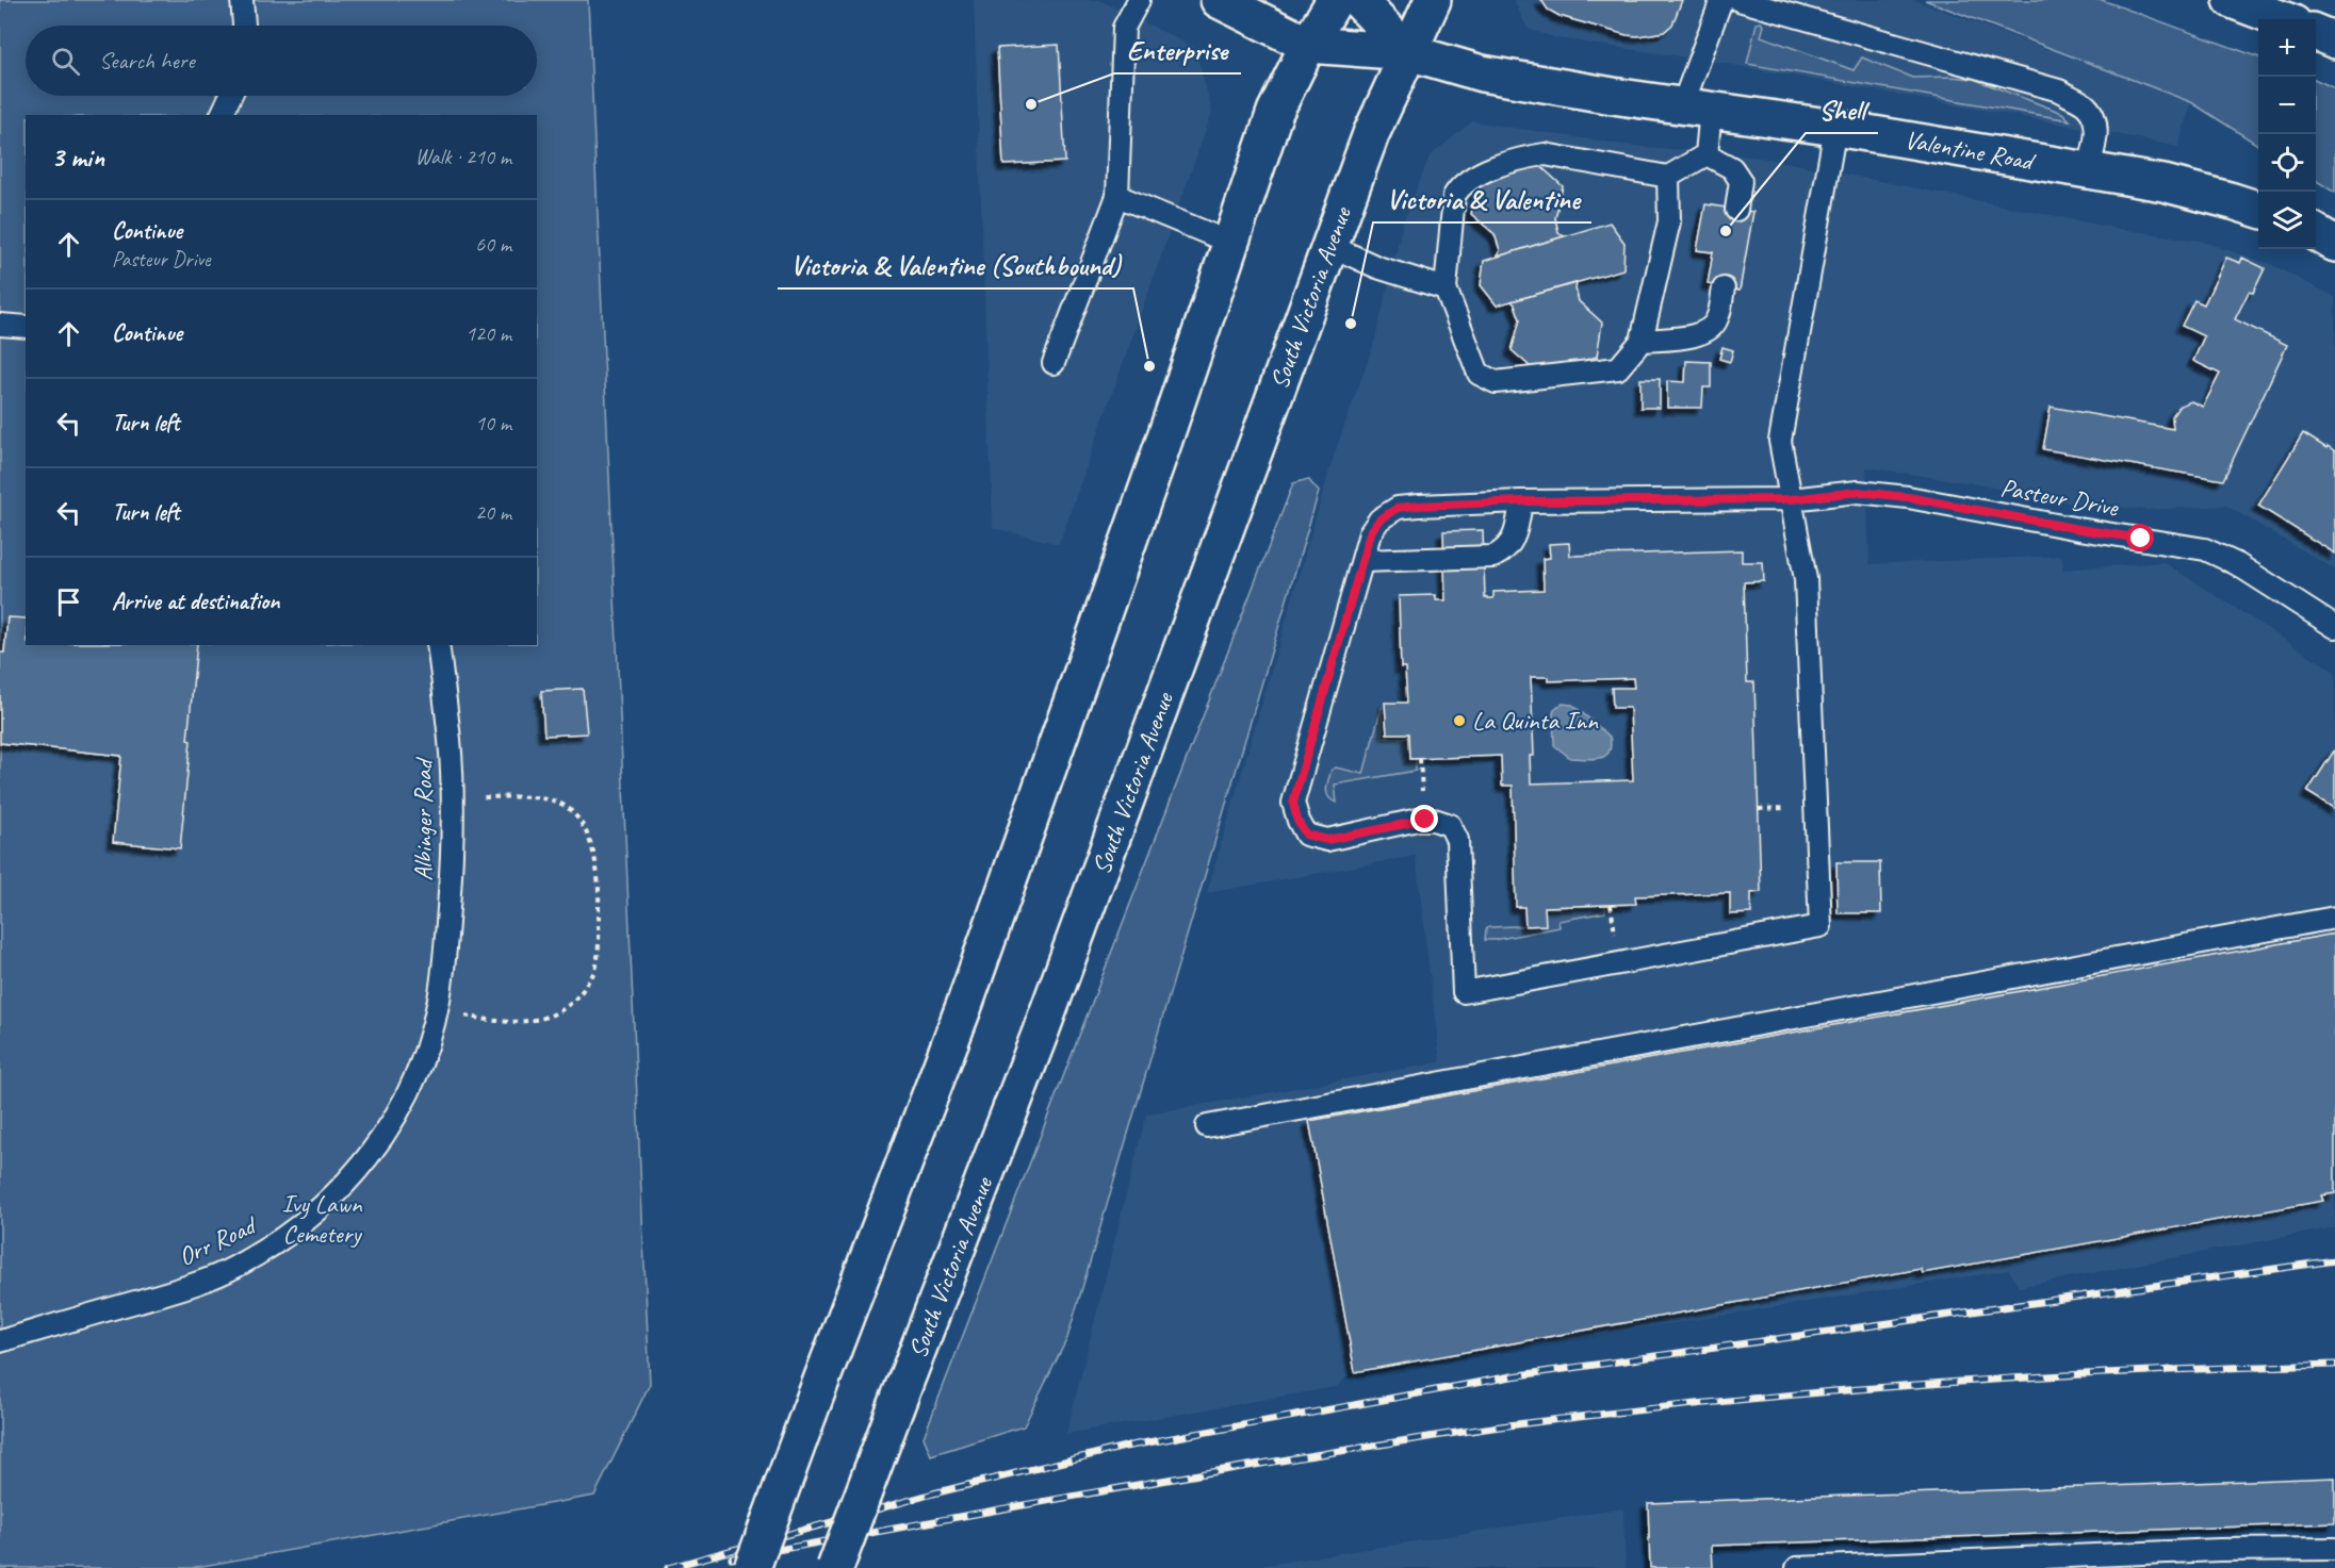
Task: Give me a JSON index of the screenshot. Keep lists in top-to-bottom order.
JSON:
{
  "streets": {
    "main road": ["Valentine Road", "South Victoria Avenue"],
    "lane": ["Pasteur Drive", "Albinger Road", "Orr Road"]
  },
  "crossings": [
    ["Valentine Road", "South Victoria Avenue"],
    ["Albinger Road", "Orr Road"]
  ],
  "parks": ["Ivy Lawn Cemetery"],
  "places": [
    "Enterprise",
    "Shell",
    "Victoria & Valentine",
    "Victoria & Valentine (Southbound)",
    "La Quinta Inn"
  ],
  "page": {
    "map_buttons": ["+", "−"],
    "search": "Search here",
    "heading": ["3 min", "Walk · 210 m"],
    "list": [
      ["Continue", "Pasteur Drive", "60 m"],
      ["Continue", "120 m"],
      ["Turn left", "10 m"],
      ["Turn left", "20 m"],
      "Arrive at destination"
    ]
  }
}
